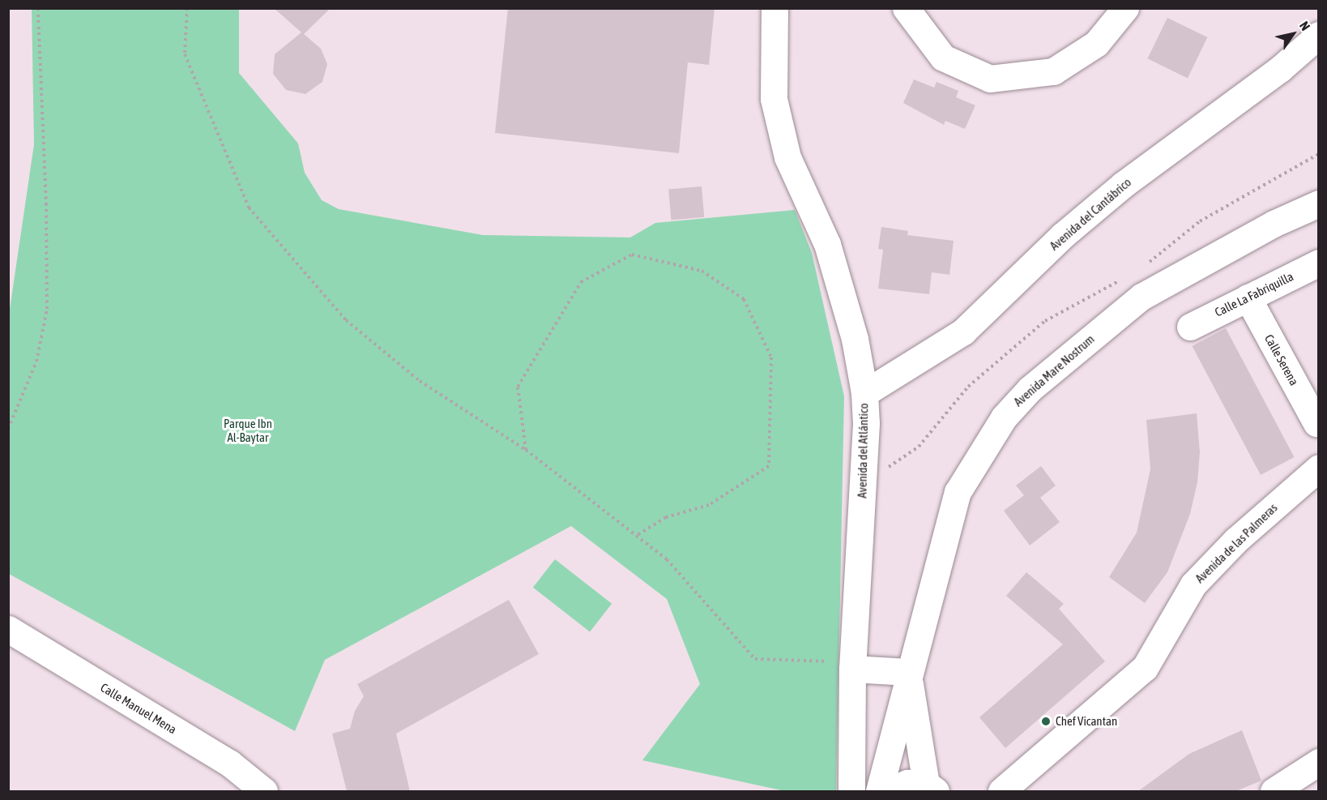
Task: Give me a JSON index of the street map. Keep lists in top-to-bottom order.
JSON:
{
  "streets": {
    "street": [
      "Avenida del Cantábrico",
      "Calle La Fabriquilla",
      "Calle Serena",
      "Avenida Mare Nostrum",
      "Avenida del Atlántico",
      "Avenida de las Palmeras",
      "Calle Manuel Mena"
    ]
  },
  "crossings": [
    ["Avenida del Cantábrico", "Avenida del Atlántico"],
    ["Calle La Fabriquilla", "Calle Serena"]
  ],
  "parks": ["Parque Ibn Al-Baytar"],
  "places": ["Chef Vicantan"],
  "north": "top right"
}
